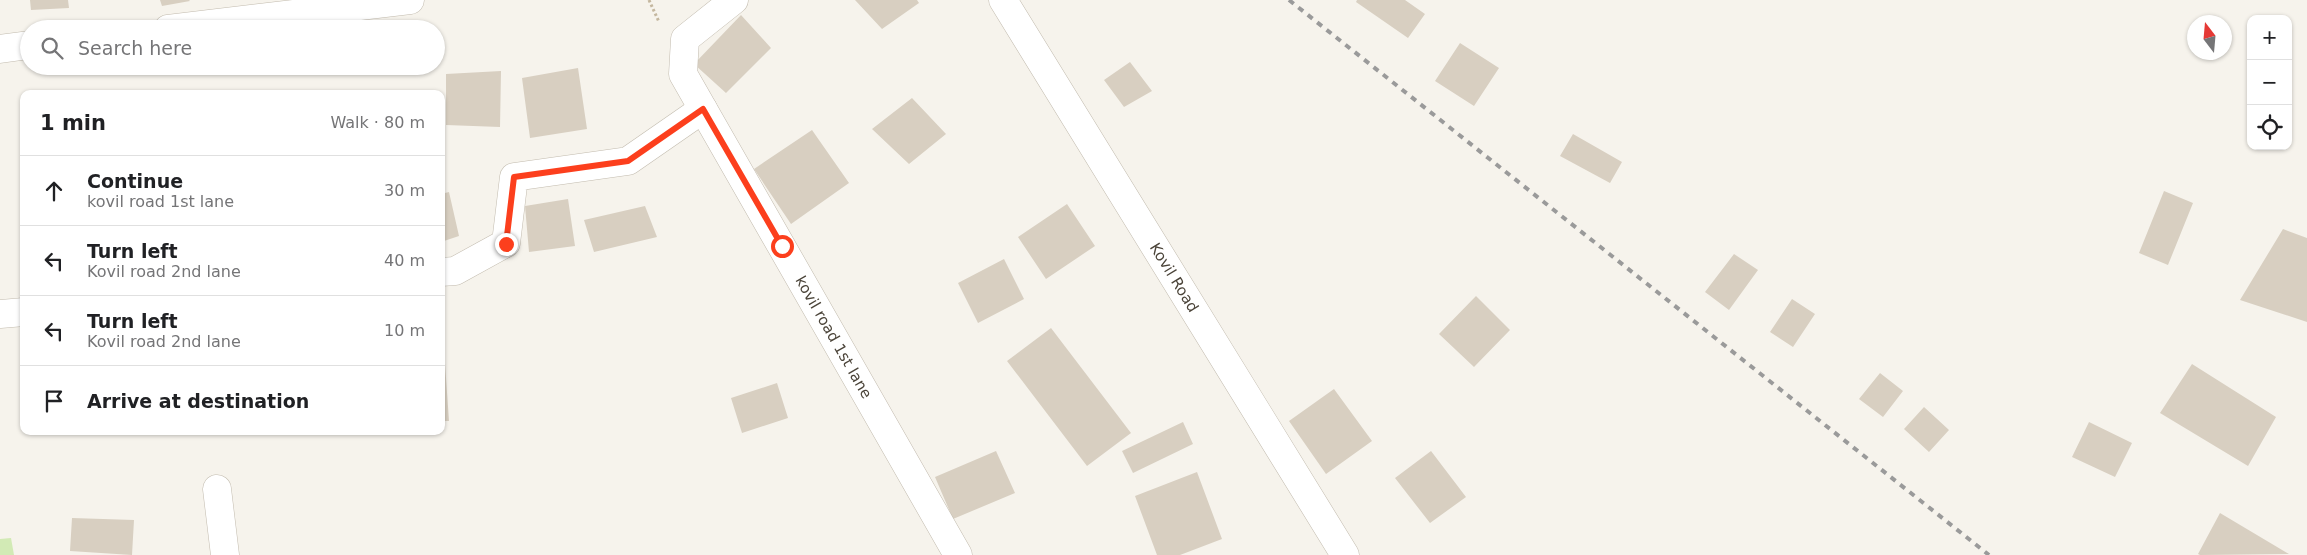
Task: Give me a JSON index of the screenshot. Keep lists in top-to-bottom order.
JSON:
{
  "streets": {
    "street": ["Kovil Road", "kovil road 1st lane"]
  },
  "north": "top",
  "page": {
    "map_buttons": ["+", "−"],
    "search": "Search here",
    "heading": ["1 min", "Walk · 80 m"],
    "list": [
      ["Continue", "kovil road 1st lane", "30 m"],
      ["Turn left", "Kovil road 2nd lane", "40 m"],
      ["Turn left", "Kovil road 2nd lane", "10 m"],
      "Arrive at destination"
    ]
  }
}
